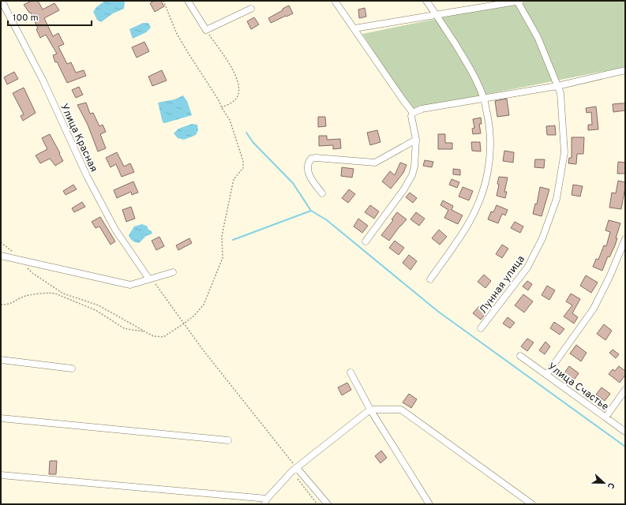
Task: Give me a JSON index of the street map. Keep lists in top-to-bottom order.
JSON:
{
  "streets": {
    "street": ["Улица Красная", "Лунная улица", "Улица Счастье"]
  },
  "scale_bar": "100 m",
  "north": "right"
}
